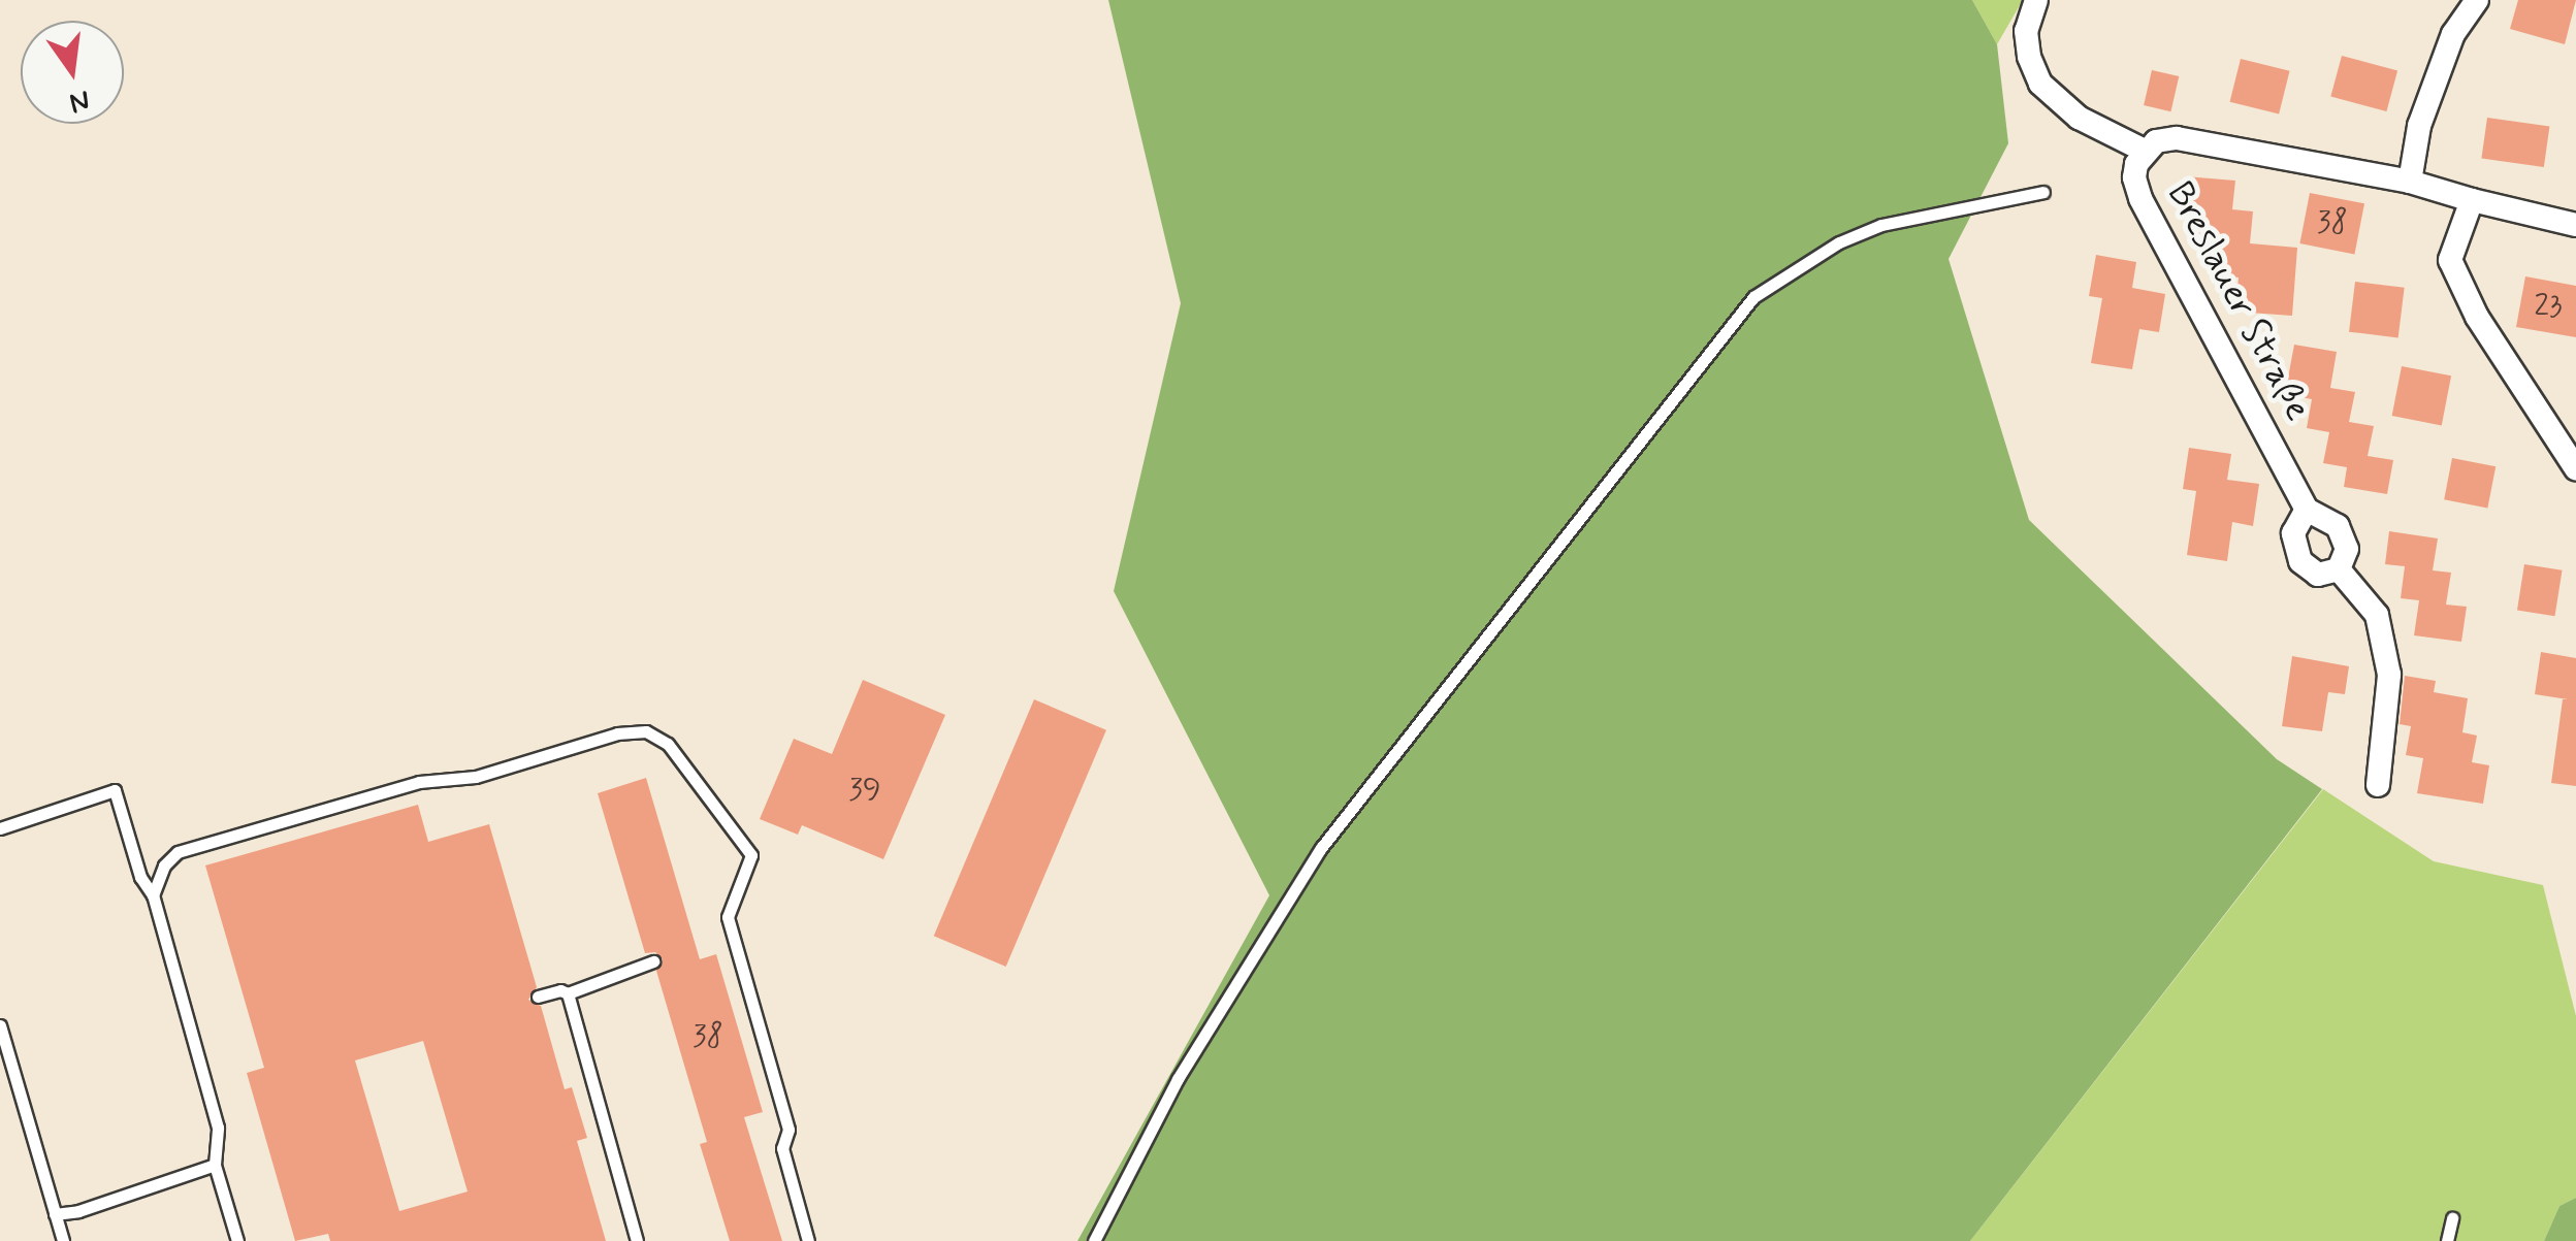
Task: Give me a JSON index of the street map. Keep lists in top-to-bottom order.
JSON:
{
  "streets": {
    "street": ["Breslauer Straße"]
  },
  "house_numbers": [
    "38",
    "23",
    "39",
    "38"
  ],
  "north": "bottom"
}
